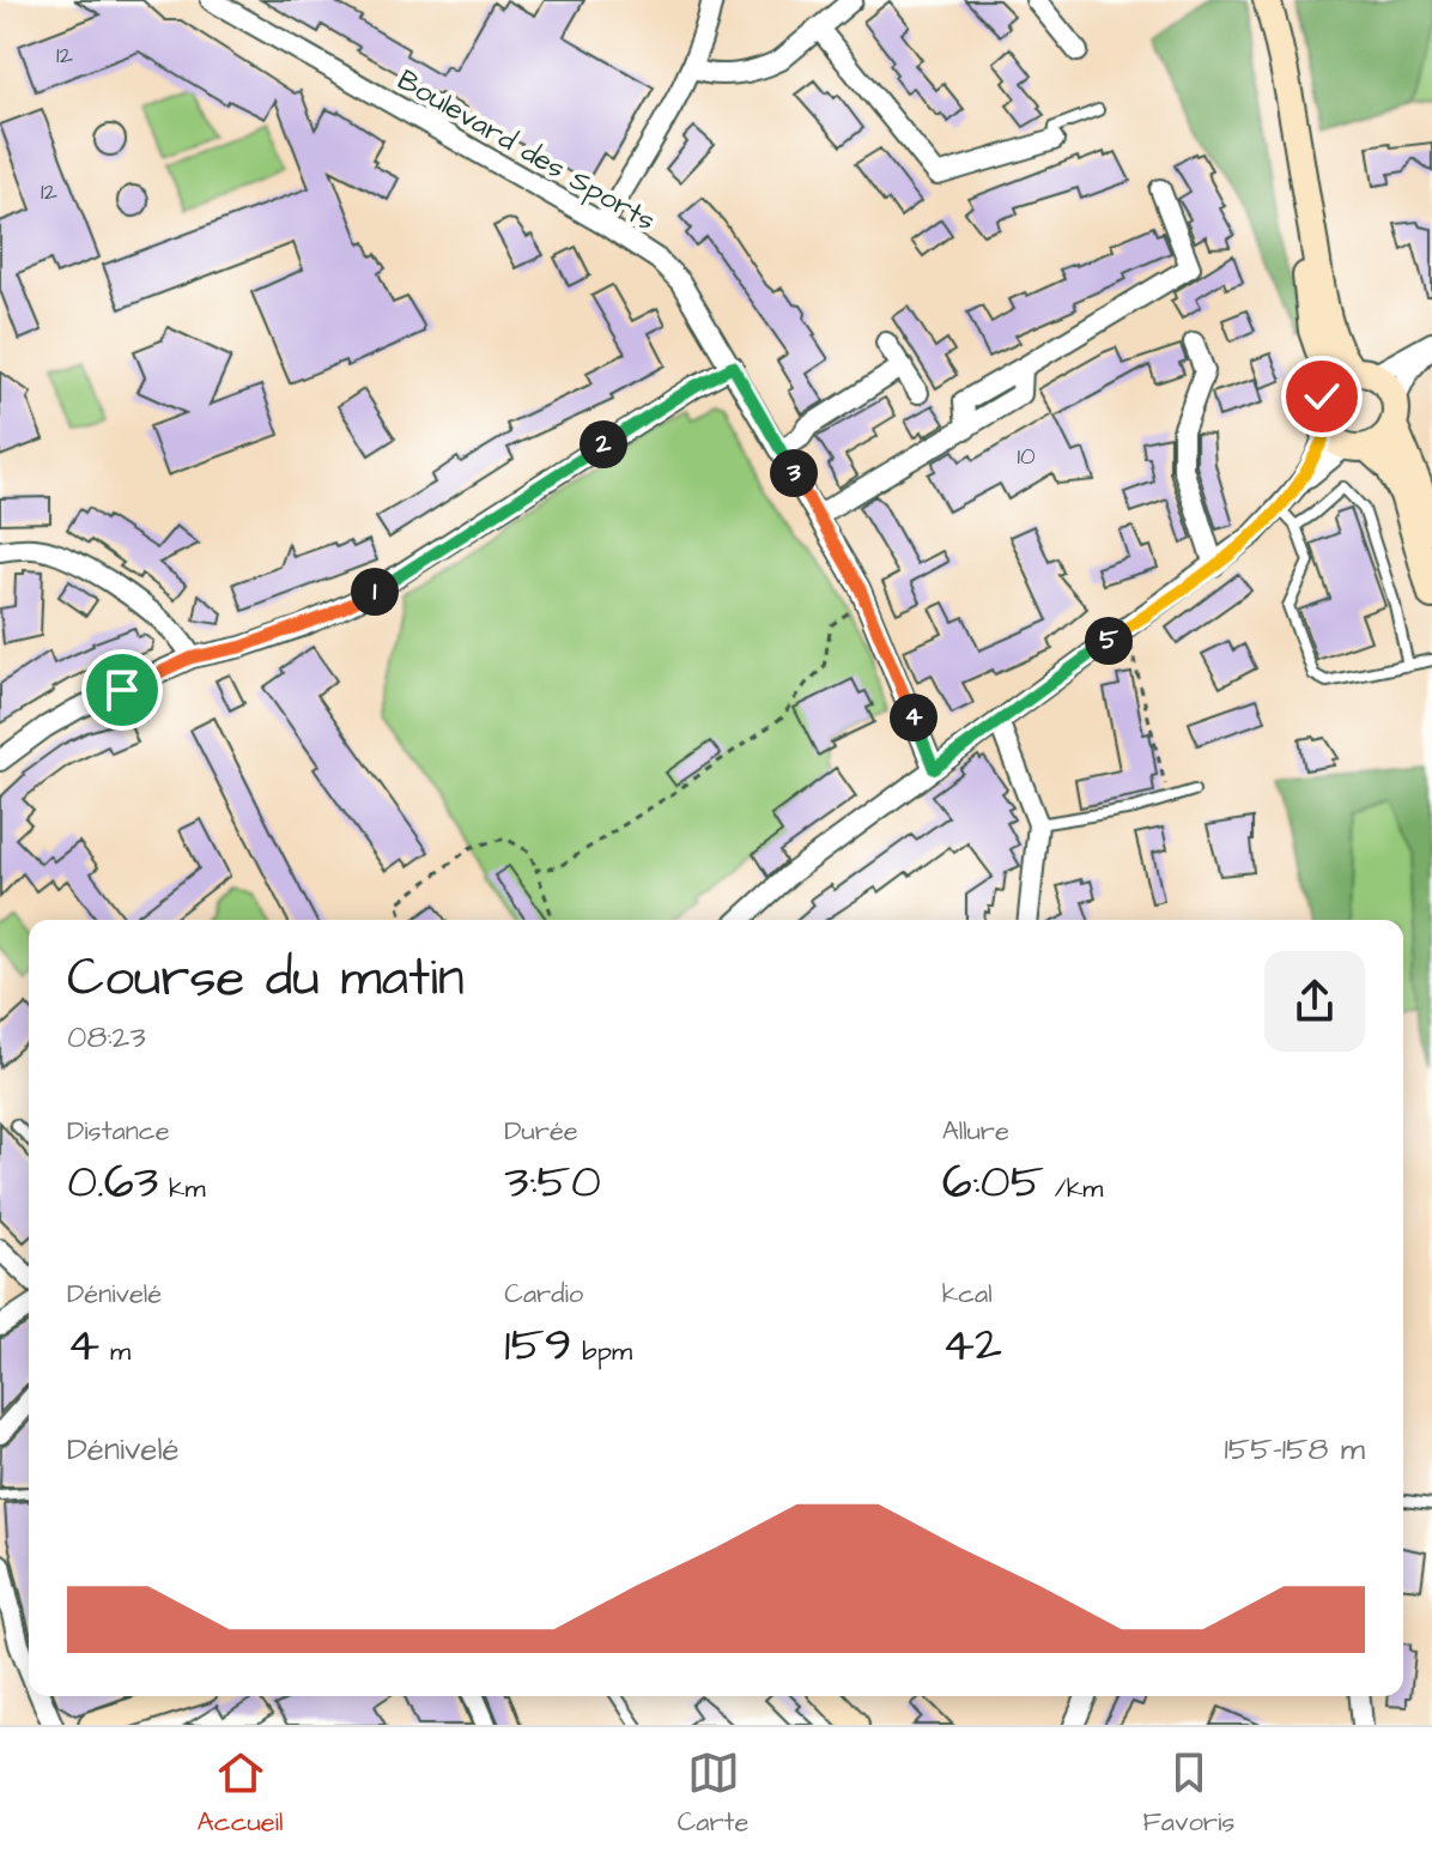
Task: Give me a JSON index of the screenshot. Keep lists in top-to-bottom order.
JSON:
{
  "streets": {
    "street": ["Boulevard des Sports"]
  },
  "house_numbers": ["12", "12", "10"],
  "page": {
    "pins": [
      "2",
      "3",
      "1",
      "5",
      "4"
    ],
    "heading": ["Course du matin", "08:23"],
    "stats": [
      ["Distance", "0.63 km"],
      ["Durée", "3:50"],
      ["Allure", "6:05 /km"],
      ["Dénivelé", "4 m"],
      ["Cardio", "159 bpm"],
      ["kcal", "42"]
    ],
    "chart": ["Dénivelé", "155–158 m"],
    "tabs": ["Accueil", "Carte", "Favoris"]
  }
}
